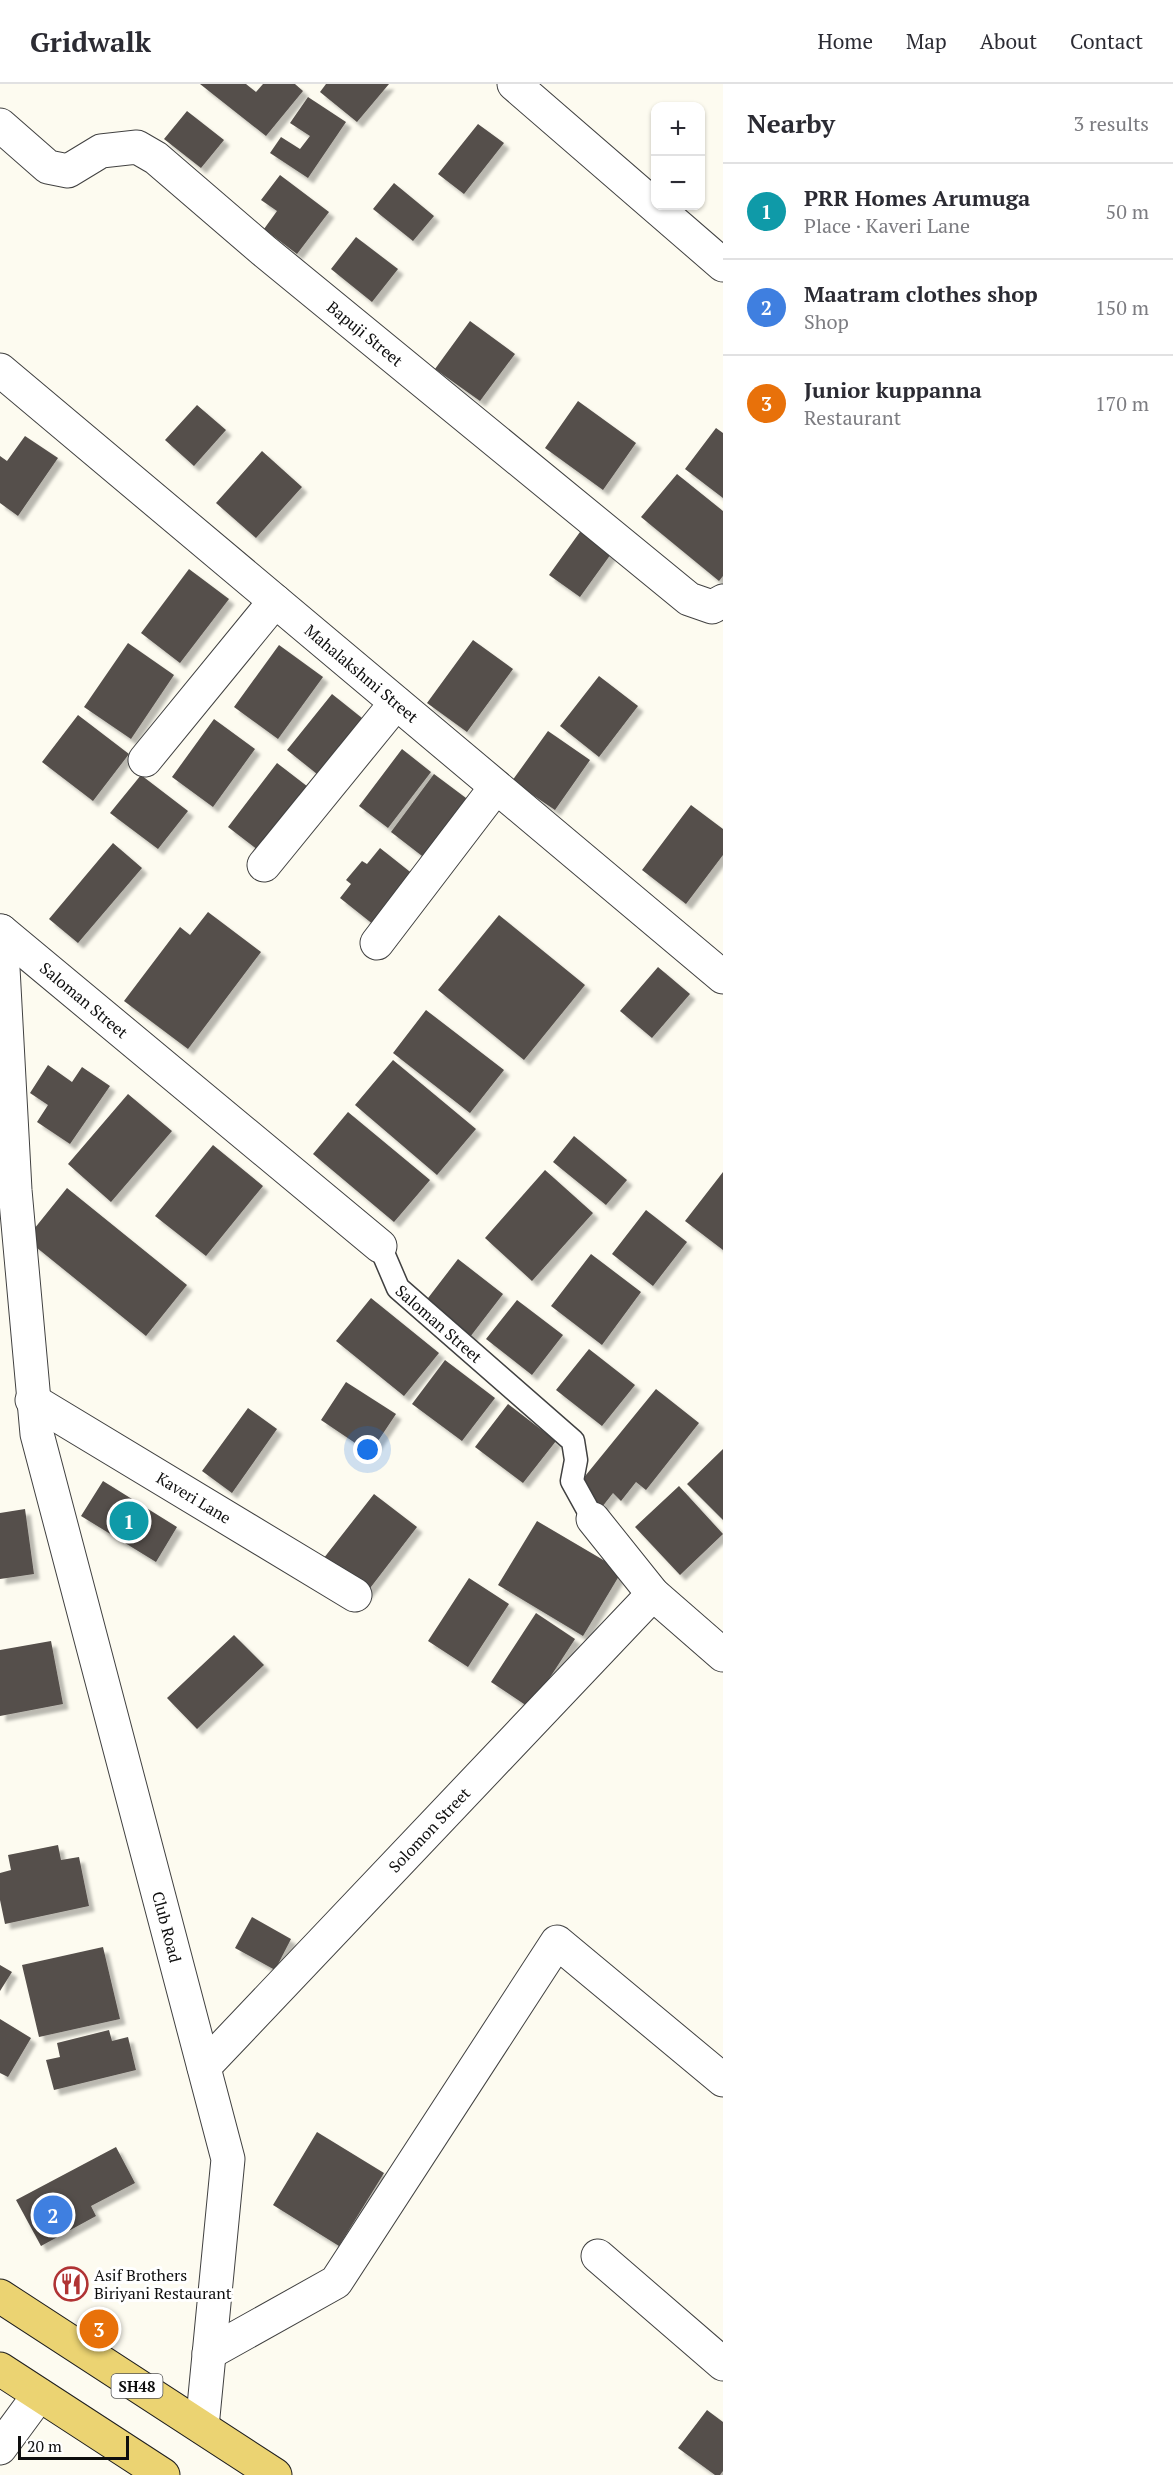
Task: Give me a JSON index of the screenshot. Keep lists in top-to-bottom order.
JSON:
{
  "streets": {
    "main road": ["SH48"],
    "street": [
      "Bapuji Street",
      "Mahalakshmi Street",
      "Saloman Street",
      "Kaveri Lane",
      "Solomon Street",
      "Club Road"
    ]
  },
  "crossings": [
    ["Saloman Street", "Solomon Street"],
    ["Saloman Street", "Club Road"],
    ["Kaveri Lane", "Club Road"],
    ["Solomon Street", "Club Road"],
    ["Club Road", "SH48"]
  ],
  "places": {
    "restaurant": ["Asif Brothers Biriyani Restaurant"]
  },
  "scale_bar": "20 m",
  "page": {
    "header": "Gridwalk",
    "nav": [
      "Home",
      "Map",
      "About",
      "Contact"
    ],
    "heading": ["Nearby", "3 results"],
    "map_buttons": ["+", "−"],
    "list": [
      {
        "mark": "1",
        "name": "PRR Homes Arumuga",
        "note": "Place · Kaveri Lane",
        "value": "50 m"
      },
      {
        "mark": "2",
        "name": "Maatram clothes shop",
        "note": "Shop",
        "value": "150 m"
      },
      {
        "mark": "3",
        "name": "Junior kuppanna",
        "note": "Restaurant",
        "value": "170 m"
      }
    ],
    "pins": ["1", "2", "3"],
    "scale": "20 m"
  }
}
